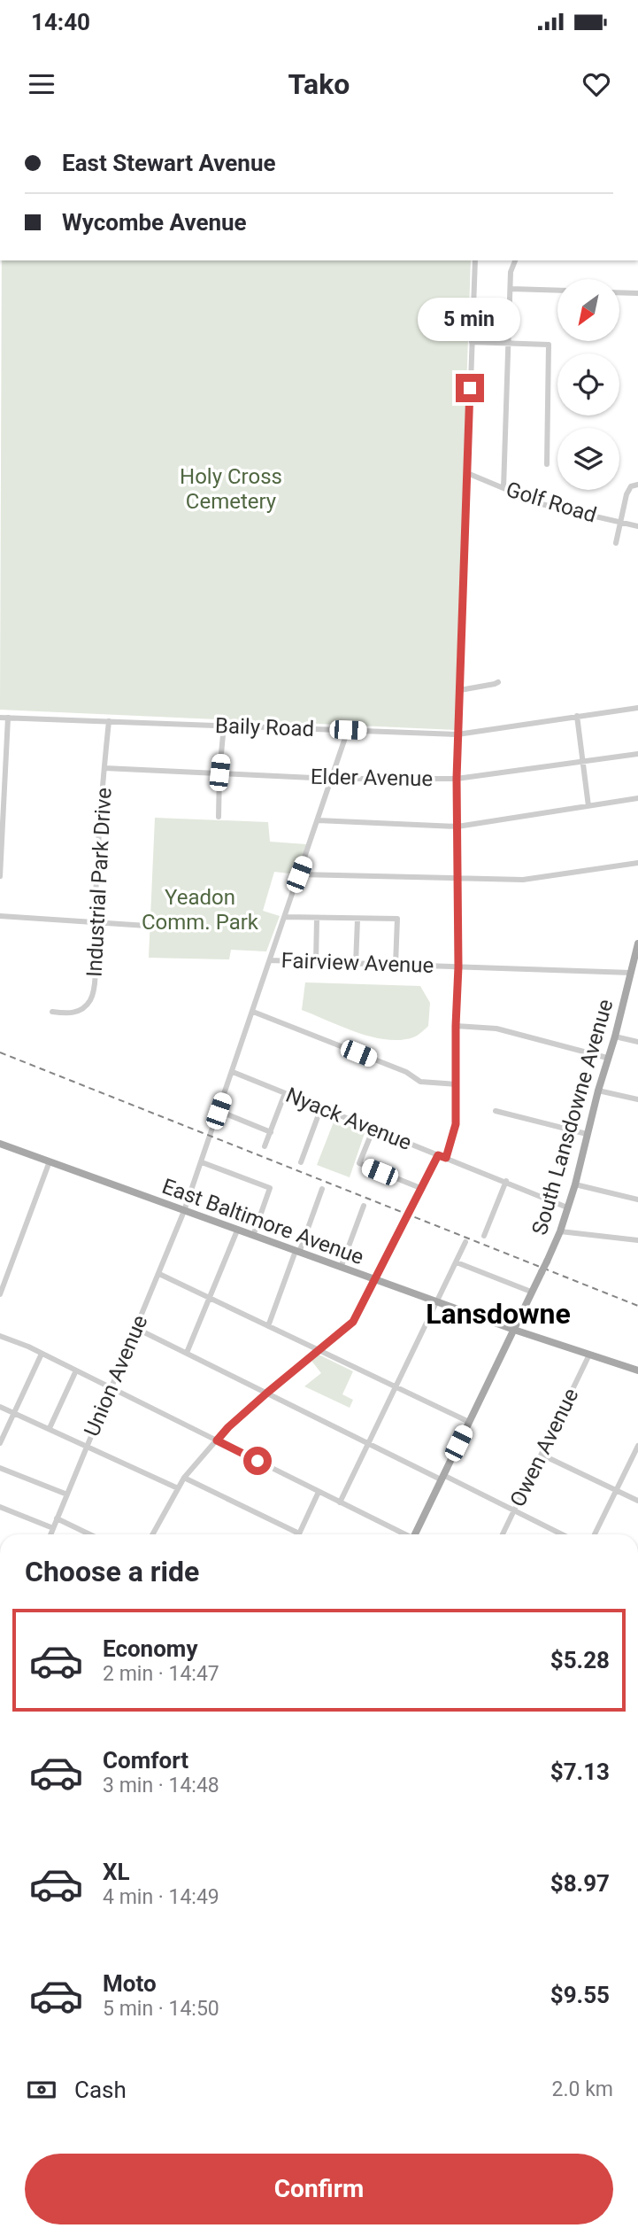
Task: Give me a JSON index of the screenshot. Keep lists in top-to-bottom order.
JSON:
{
  "streets": {
    "main road": ["South Lansdowne Avenue", "East Baltimore Avenue"],
    "street": [
      "Golf Road",
      "Baily Road",
      "Elder Avenue",
      "Industrial Park Drive",
      "Fairview Avenue",
      "Nyack Avenue",
      "Union Avenue",
      "Owen Avenue"
    ]
  },
  "crossings": [
    ["Baily Road", "Industrial Park Drive"],
    ["Baily Road", "Union Avenue"],
    ["Elder Avenue", "Industrial Park Drive"],
    ["Elder Avenue", "Union Avenue"],
    ["Fairview Avenue", "South Lansdowne Avenue"],
    ["Fairview Avenue", "Union Avenue"],
    ["South Lansdowne Avenue", "Nyack Avenue"],
    ["South Lansdowne Avenue", "East Baltimore Avenue"],
    ["Nyack Avenue", "Union Avenue"],
    ["East Baltimore Avenue", "Union Avenue"],
    ["East Baltimore Avenue", "Owen Avenue"]
  ],
  "districts": ["Lansdowne"],
  "parks": ["Holy Cross Cemetery", "Yeadon Comm. Park"],
  "north": "bottom left",
  "page": {
    "status": "14:40",
    "header": "Tako",
    "banner": ["East Stewart Avenue", "Wycombe Avenue"],
    "bubble": "5 min",
    "heading": "Choose a ride",
    "list": [
      {
        "name": "Economy",
        "note": "2 min · 14:47",
        "value": "$5.28"
      },
      {
        "name": "Comfort",
        "note": "3 min · 14:48",
        "value": "$7.13"
      },
      {
        "name": "XL",
        "note": "4 min · 14:49",
        "value": "$8.97"
      },
      {
        "name": "Moto",
        "note": "5 min · 14:50",
        "value": "$9.55"
      }
    ],
    "pay": ["Cash", "2.0 km"],
    "buttons": "Confirm"
  }
}
